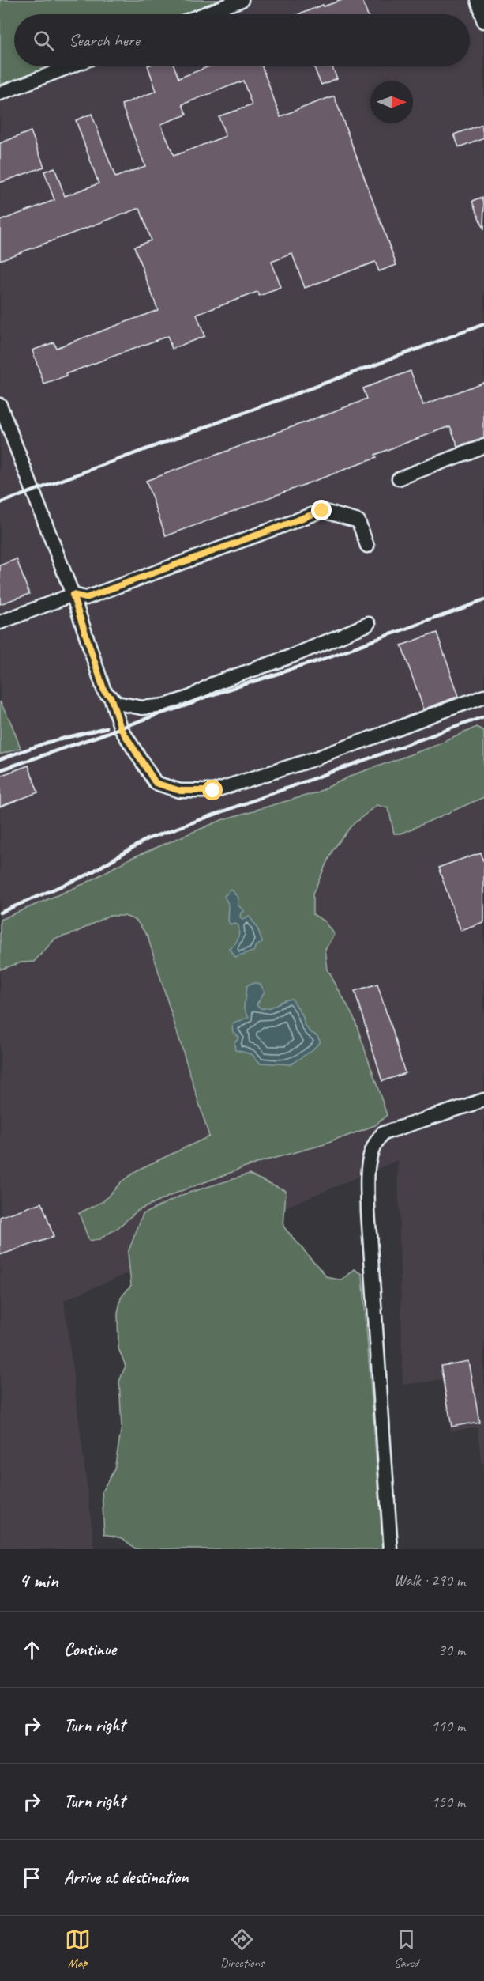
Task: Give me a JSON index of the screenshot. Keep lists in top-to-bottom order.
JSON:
{
  "north": "right",
  "page": {
    "search": "Search here",
    "heading": ["4 min", "Walk · 290 m"],
    "list": [
      ["Continue", "30 m"],
      ["Turn right", "110 m"],
      ["Turn right", "150 m"],
      "Arrive at destination"
    ],
    "nav": ["Map", "Directions", "Saved"]
  }
}
